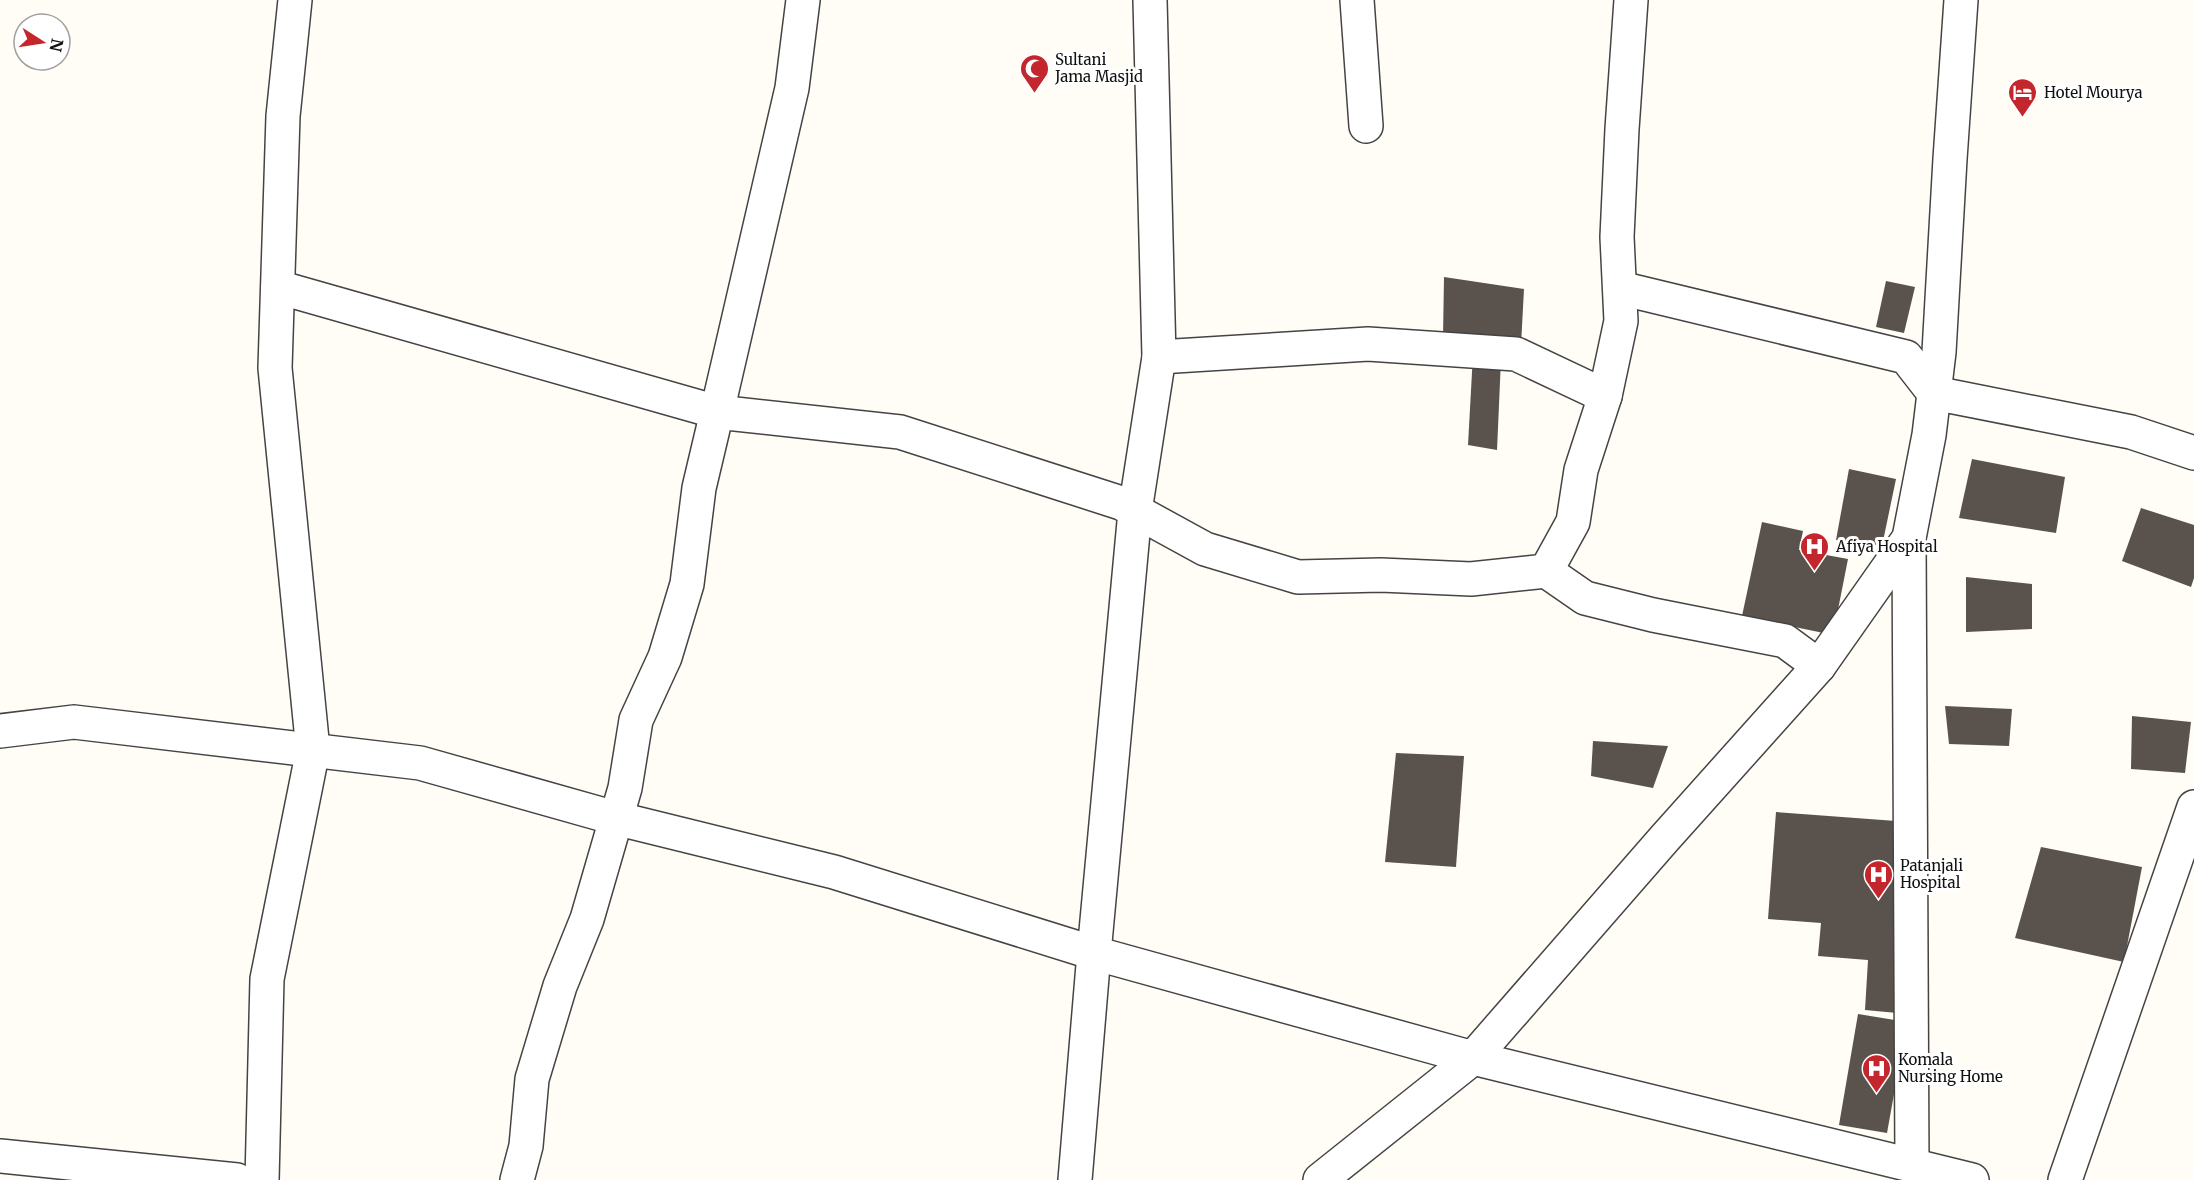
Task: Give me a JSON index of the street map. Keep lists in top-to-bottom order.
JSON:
{
  "places": {
    "mosque": ["Sultani Jama Masjid"],
    "hotel": ["Hotel Mourya"],
    "hospital": ["Afiya Hospital", "Patanjali Hospital", "Komala Nursing Home"]
  },
  "north": "right"
}
